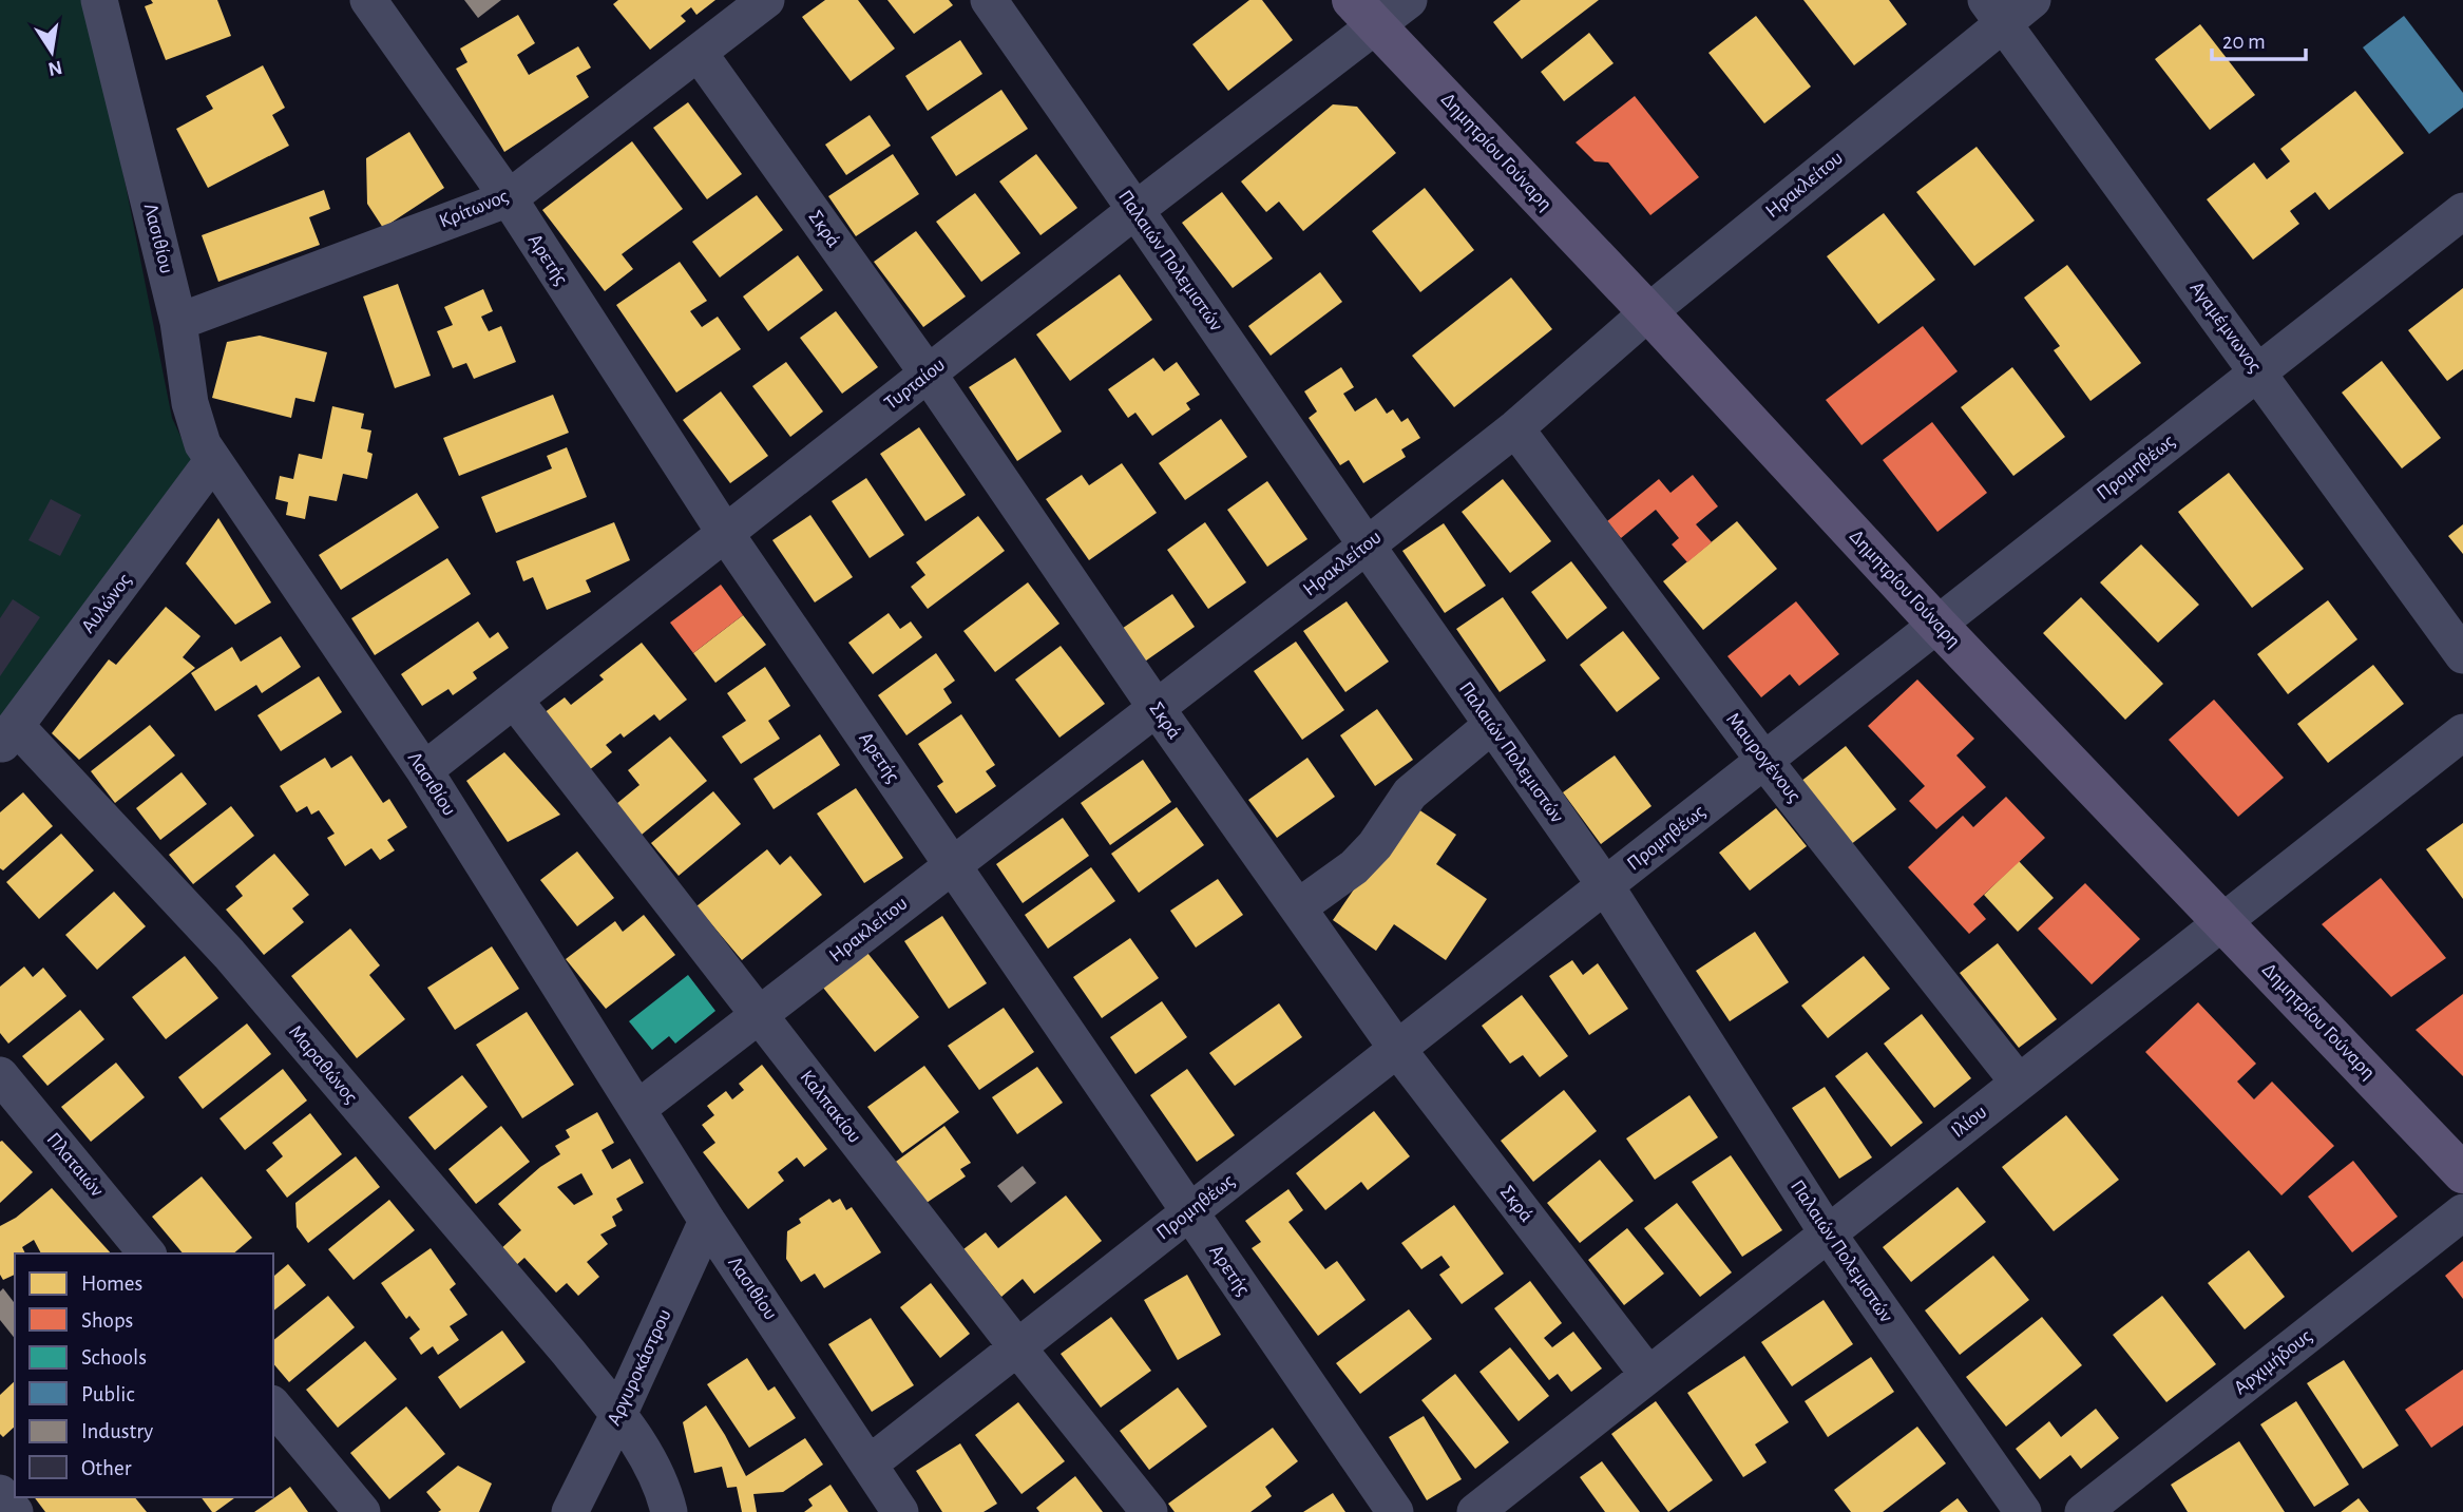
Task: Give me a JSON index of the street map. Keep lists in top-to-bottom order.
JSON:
{
  "streets": {
    "main road": ["Δημητρίου Γούναρη"],
    "street": [
      "Ηρακλείτου",
      "Κρίτωνος",
      "Σκρά",
      "Λασιθίου",
      "Αρετής",
      "Παλαιών Πολεμιστών",
      "Αγαμέμνωνος",
      "Τυρταίου",
      "Προμηθέως",
      "Αυλώνος",
      "Μαυρογένους",
      "Μαραθώνος",
      "Καλπακίου",
      "Ιλίου",
      "Πλαταιών",
      "Αρχιμήδους",
      "Αργυροκάστρου"
    ]
  },
  "crossings": [
    ["Δημητρίου Γούναρη", "Ηρακλείτου"],
    ["Δημητρίου Γούναρη", "Τυρταίου"],
    ["Δημητρίου Γούναρη", "Προμηθέως"],
    ["Δημητρίου Γούναρη", "Ιλίου"],
    ["Ηρακλείτου", "Σκρά"],
    ["Ηρακλείτου", "Λασιθίου"],
    ["Ηρακλείτου", "Αρετής"],
    ["Ηρακλείτου", "Παλαιών Πολεμιστών"],
    ["Ηρακλείτου", "Αγαμέμνωνος"],
    ["Ηρακλείτου", "Μαυρογένους"],
    ["Ηρακλείτου", "Καλπακίου"],
    ["Κρίτωνος", "Σκρά"],
    ["Κρίτωνος", "Λασιθίου"],
    ["Κρίτωνος", "Αρετής"],
    ["Σκρά", "Τυρταίου"],
    ["Σκρά", "Προμηθέως"],
    ["Σκρά", "Ιλίου"],
    ["Λασιθίου", "Τυρταίου"],
    ["Λασιθίου", "Προμηθέως"],
    ["Λασιθίου", "Αυλώνος"],
    ["Λασιθίου", "Αργυροκάστρου"],
    ["Αρετής", "Τυρταίου"],
    ["Αρετής", "Προμηθέως"],
    ["Παλαιών Πολεμιστών", "Τυρταίου"],
    ["Παλαιών Πολεμιστών", "Προμηθέως"],
    ["Παλαιών Πολεμιστών", "Ιλίου"],
    ["Αγαμέμνωνος", "Προμηθέως"],
    ["Τυρταίου", "Καλπακίου"],
    ["Προμηθέως", "Μαυρογένους"],
    ["Προμηθέως", "Καλπακίου"],
    ["Αυλώνος", "Μαραθώνος"],
    ["Μαυρογένους", "Ιλίου"],
    ["Μαραθώνος", "Αργυροκάστρου"]
  ],
  "legend": [
    "Homes",
    "Shops",
    "Schools",
    "Public",
    "Industry",
    "Other"
  ],
  "scale_bar": "20 m",
  "north": "bottom"
}
